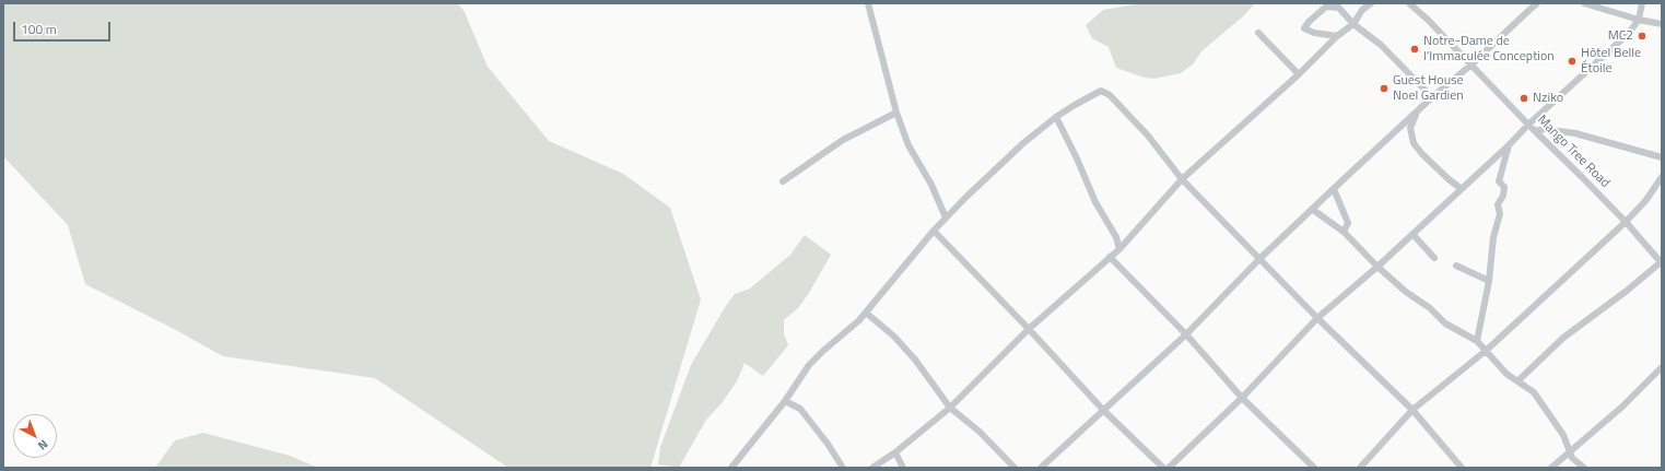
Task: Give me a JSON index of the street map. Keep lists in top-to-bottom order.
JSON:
{
  "streets": {
    "street": ["Mango Tree Road"]
  },
  "places": [
    "MC2",
    "Notre-Dame de l'Immaculée Conception",
    "Hôtel Belle Étoile",
    "Guest House Noel Gardien",
    "Nziko"
  ],
  "scale_bar": "100 m",
  "north": "bottom right"
}
